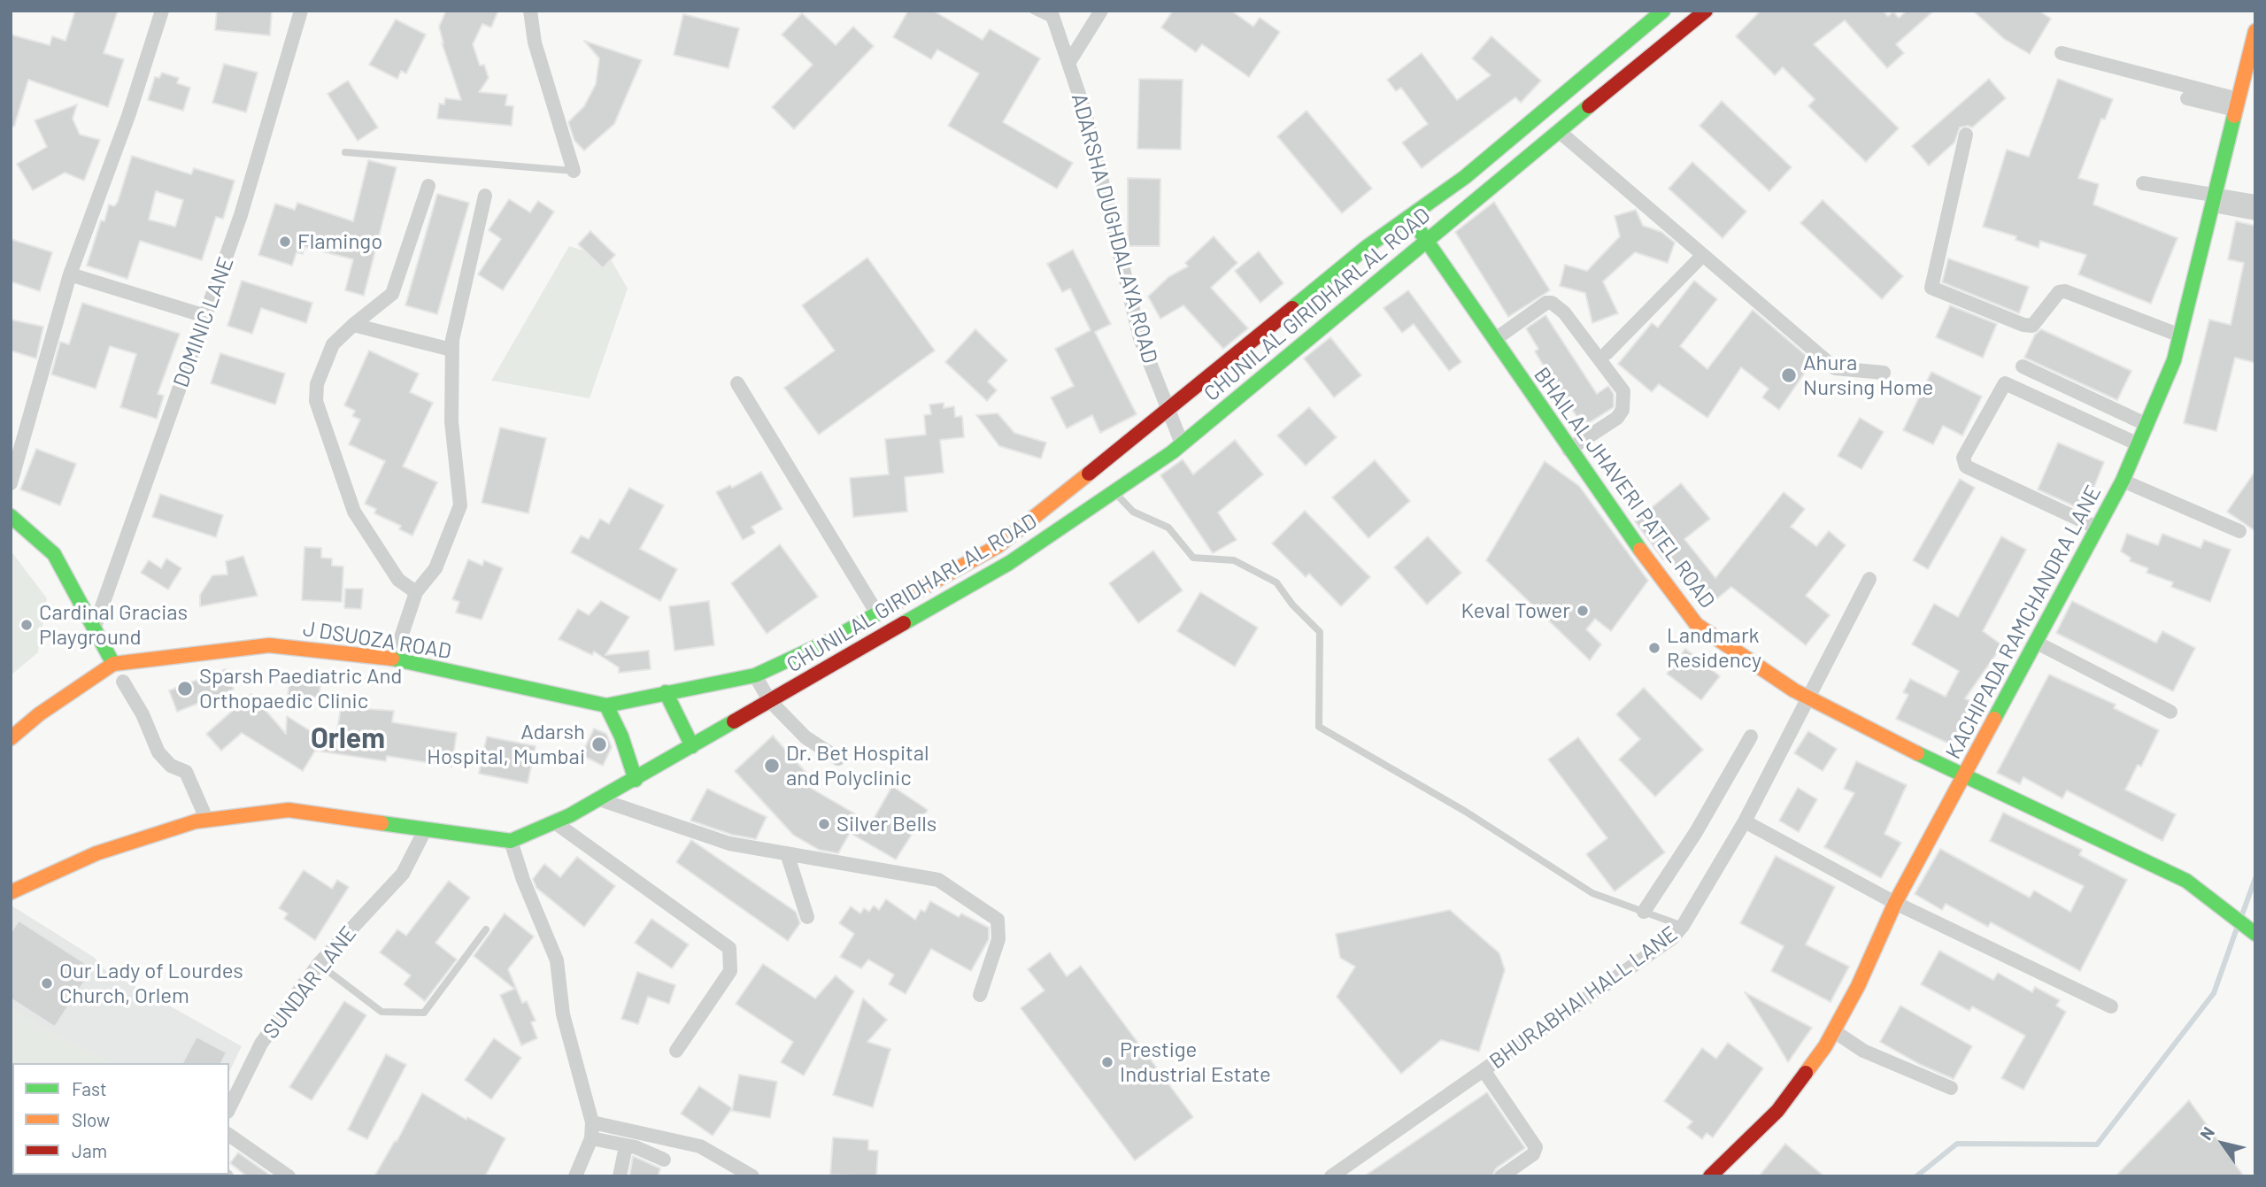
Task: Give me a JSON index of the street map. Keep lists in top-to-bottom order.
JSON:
{
  "streets": {
    "main road": [
      "CHUNILAL GIRIDHARLAL ROAD",
      "BHAILAL JHAVERI PATEL ROAD",
      "KACHIPADA RAMCHANDRA LANE",
      "J DSUOZA ROAD"
    ],
    "street": [
      "ADARSHA DUGHDALAYA ROAD",
      "DOMINIC LANE",
      "SUNDAR LANE",
      "BHURABHAI HALL LANE"
    ]
  },
  "crossings": [
    ["ADARSHA DUGHDALAYA ROAD", "CHUNILAL GIRIDHARLAL ROAD"],
    ["CHUNILAL GIRIDHARLAL ROAD", "BHAILAL JHAVERI PATEL ROAD"],
    ["CHUNILAL GIRIDHARLAL ROAD", "J DSUOZA ROAD"],
    ["CHUNILAL GIRIDHARLAL ROAD", "SUNDAR LANE"],
    ["BHAILAL JHAVERI PATEL ROAD", "KACHIPADA RAMCHANDRA LANE"],
    ["BHAILAL JHAVERI PATEL ROAD", "BHURABHAI HALL LANE"]
  ],
  "districts": ["Orlem"],
  "places": [
    "Flamingo",
    "Ahura Nursing Home",
    "Keval Tower",
    "Cardinal Gracias Playground",
    "Landmark Residency",
    "Sparsh Paediatric And Orthopaedic Clinic",
    "Adarsh Hospital, Mumbai",
    "Dr. Bet Hospital and Polyclinic",
    "Silver Bells",
    "Our Lady of Lourdes Church, Orlem",
    "Prestige Industrial Estate"
  ],
  "legend": ["Fast", "Slow", "Jam"],
  "north": "top left"
}
